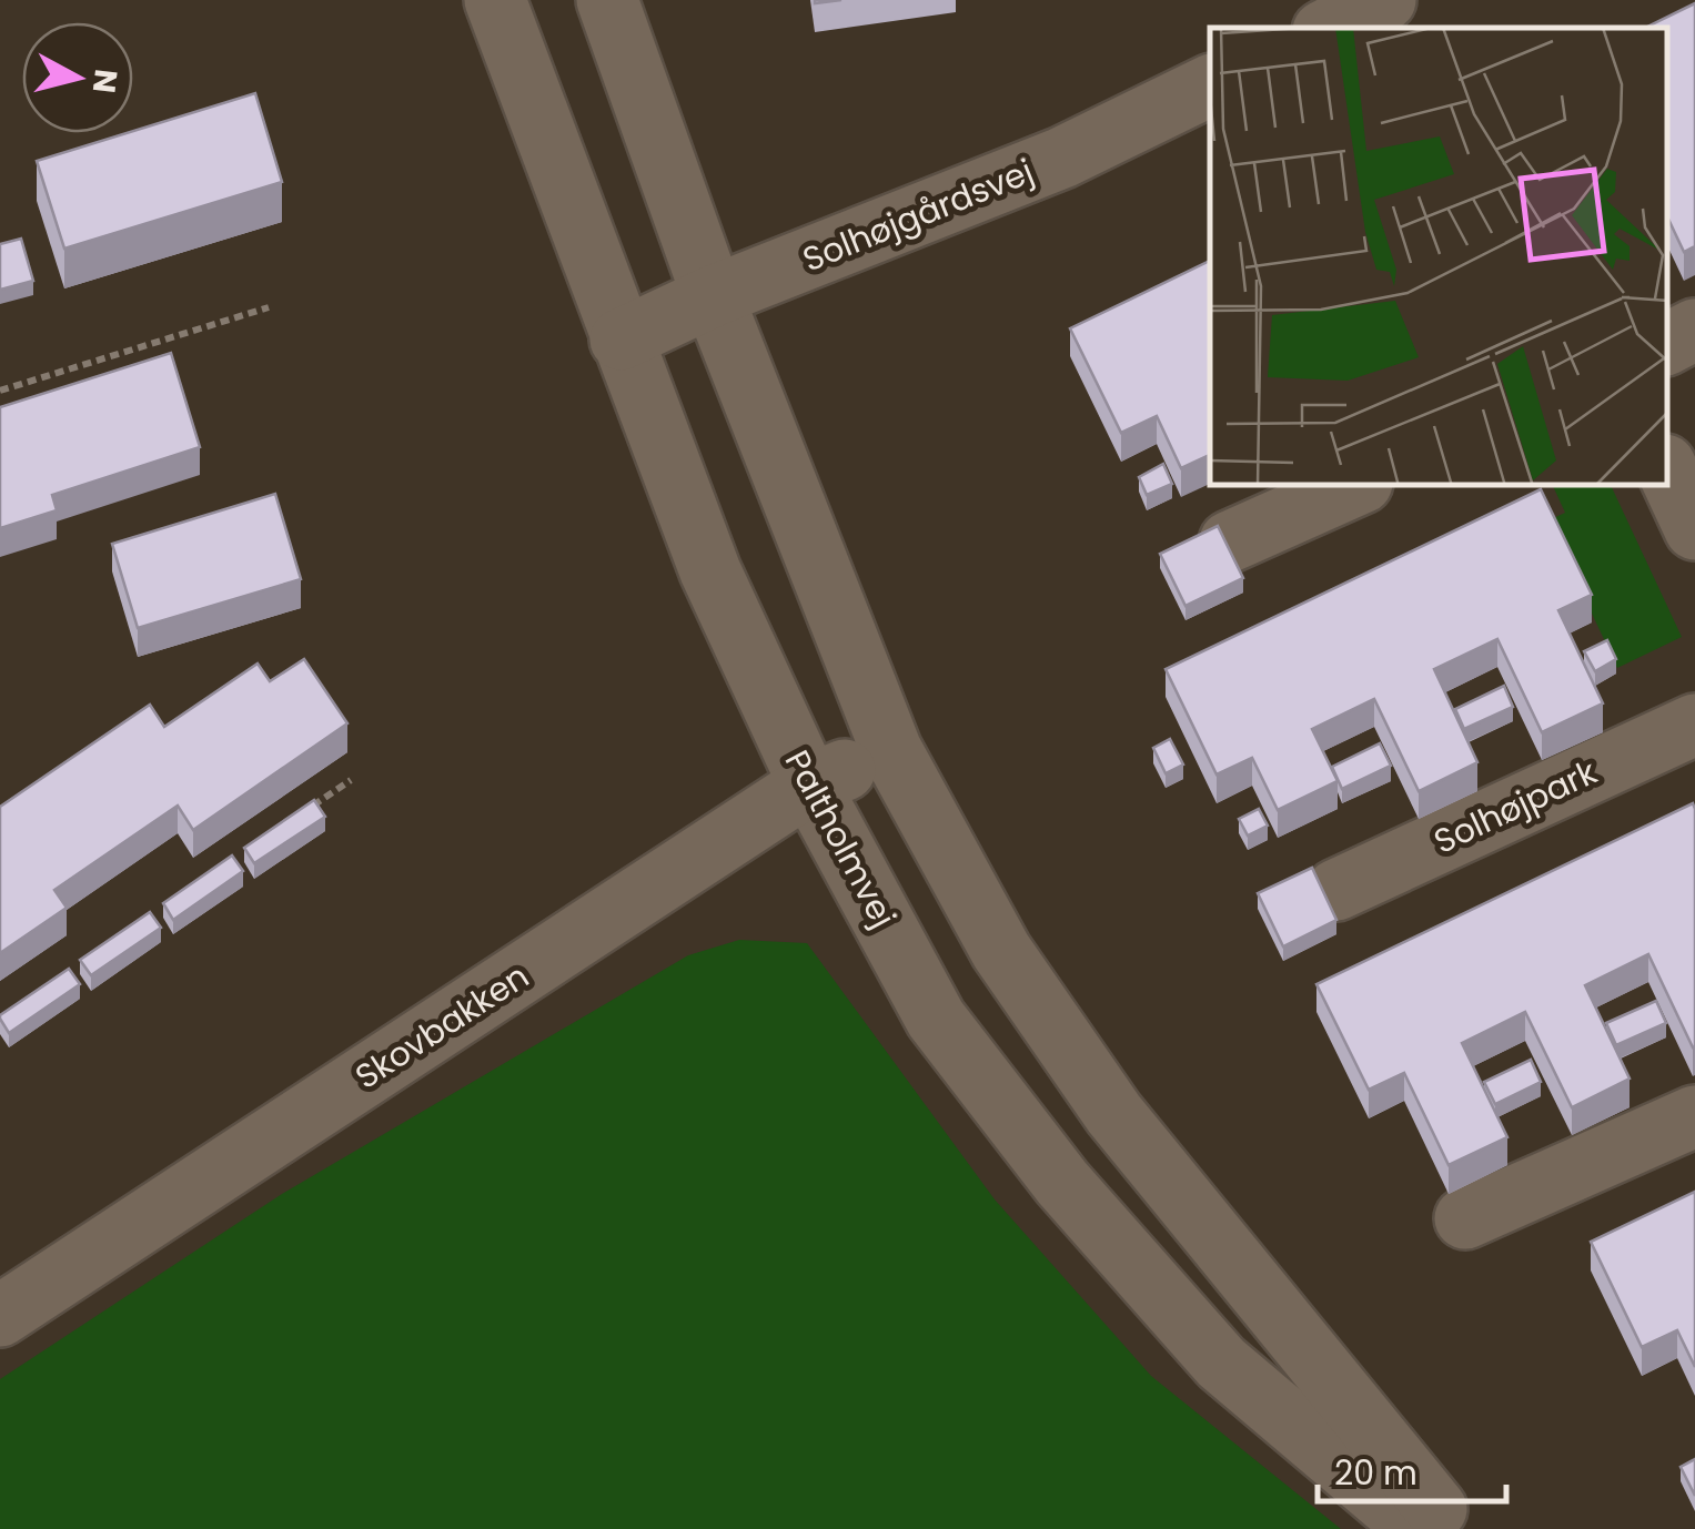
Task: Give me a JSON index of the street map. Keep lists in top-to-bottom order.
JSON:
{
  "streets": {
    "street": [
      "Solhøjgårdsvej",
      "Solhøjpark",
      "Paltholmvej",
      "Skovbakken"
    ]
  },
  "crossings": [
    ["Solhøjgårdsvej", "Paltholmvej"],
    ["Paltholmvej", "Skovbakken"]
  ],
  "scale_bar": "20 m",
  "north": "right"
}
